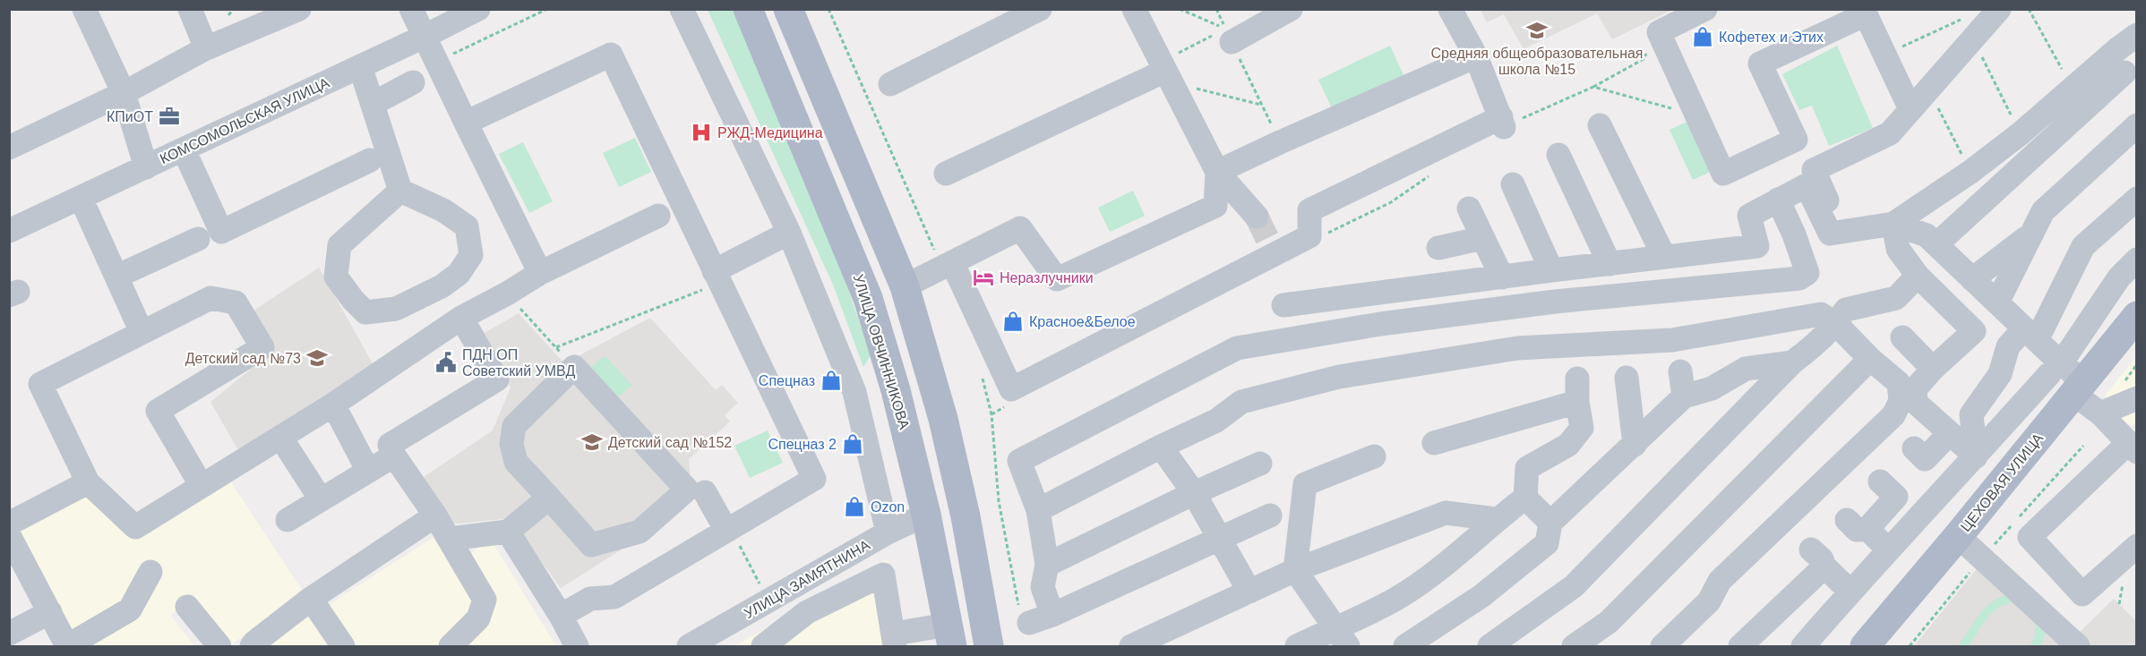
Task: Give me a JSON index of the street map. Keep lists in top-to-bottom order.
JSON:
{
  "streets": {
    "main road": ["УЛИЦА ОВЧИННИКОВА", "ЦЕХОВАЯ УЛИЦА"],
    "street": ["КОМСОМОЛЬСКАЯ УЛИЦА", "УЛИЦА ЗАМЯТНИНА"]
  },
  "crossings": [
    ["УЛИЦА ОВЧИННИКОВА", "УЛИЦА ЗАМЯТНИНА"]
  ],
  "places": {
    "school or university": ["Средняя общеобразовательная школа №15", "Детский сад №73", "Детский сад №152"],
    "shop": [
      "Кофетех и Этих",
      "Красное&Белое",
      "Спецназ",
      "Спецназ 2",
      "Ozon"
    ],
    "office": ["КПиОТ"],
    "hospital": ["РЖД-Медицина"],
    "hotel": ["Неразлучники"],
    "public building": ["ПДН ОП Советский УМВД"]
  }
}
